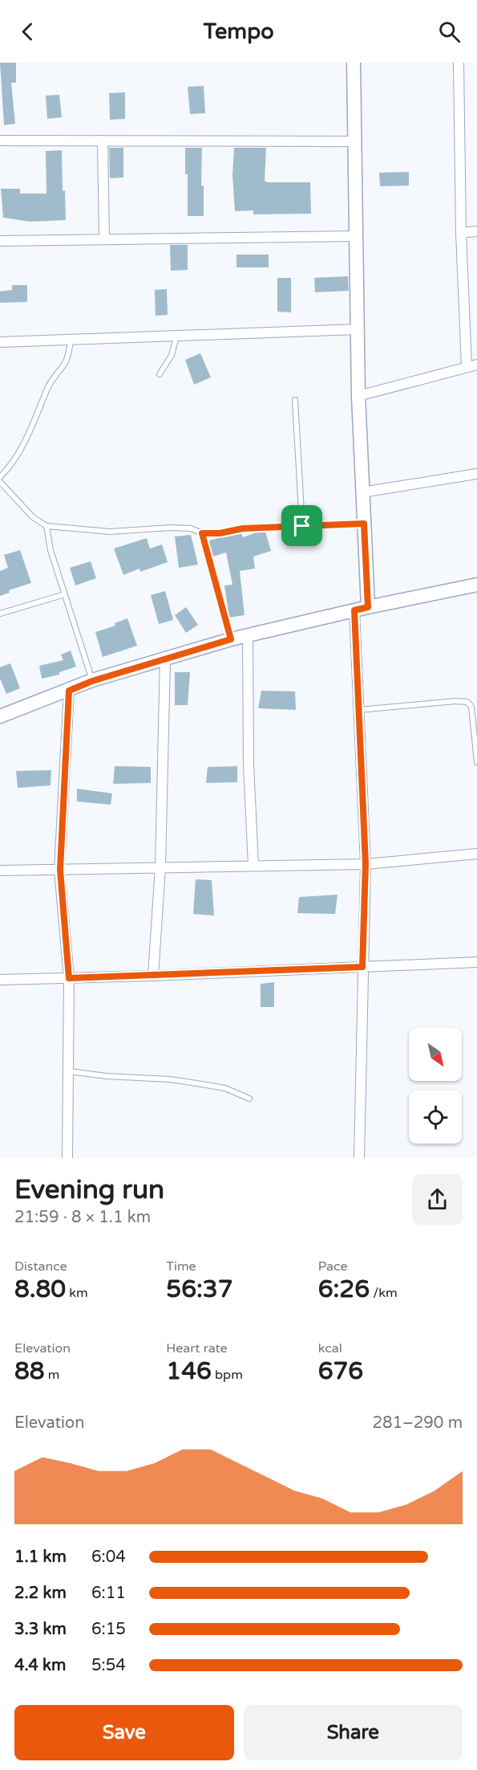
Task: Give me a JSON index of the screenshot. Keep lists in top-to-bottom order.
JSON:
{
  "north": "bottom right",
  "page": {
    "header": "Tempo",
    "heading": ["Evening run", "21:59 · 8 × 1.1 km"],
    "stats": [
      ["Distance", "8.80 km"],
      ["Time", "56:37"],
      ["Pace", "6:26 /km"],
      ["Elevation", "88 m"],
      ["Heart rate", "146 bpm"],
      ["kcal", "676"]
    ],
    "chart": ["Elevation", "281–290 m"],
    "list": [
      {
        "name": "1.1 km",
        "note": "6:04"
      },
      {
        "name": "2.2 km",
        "note": "6:11"
      },
      {
        "name": "3.3 km",
        "note": "6:15"
      },
      {
        "name": "4.4 km",
        "note": "5:54"
      }
    ],
    "buttons": ["Save", "Share"]
  }
}
